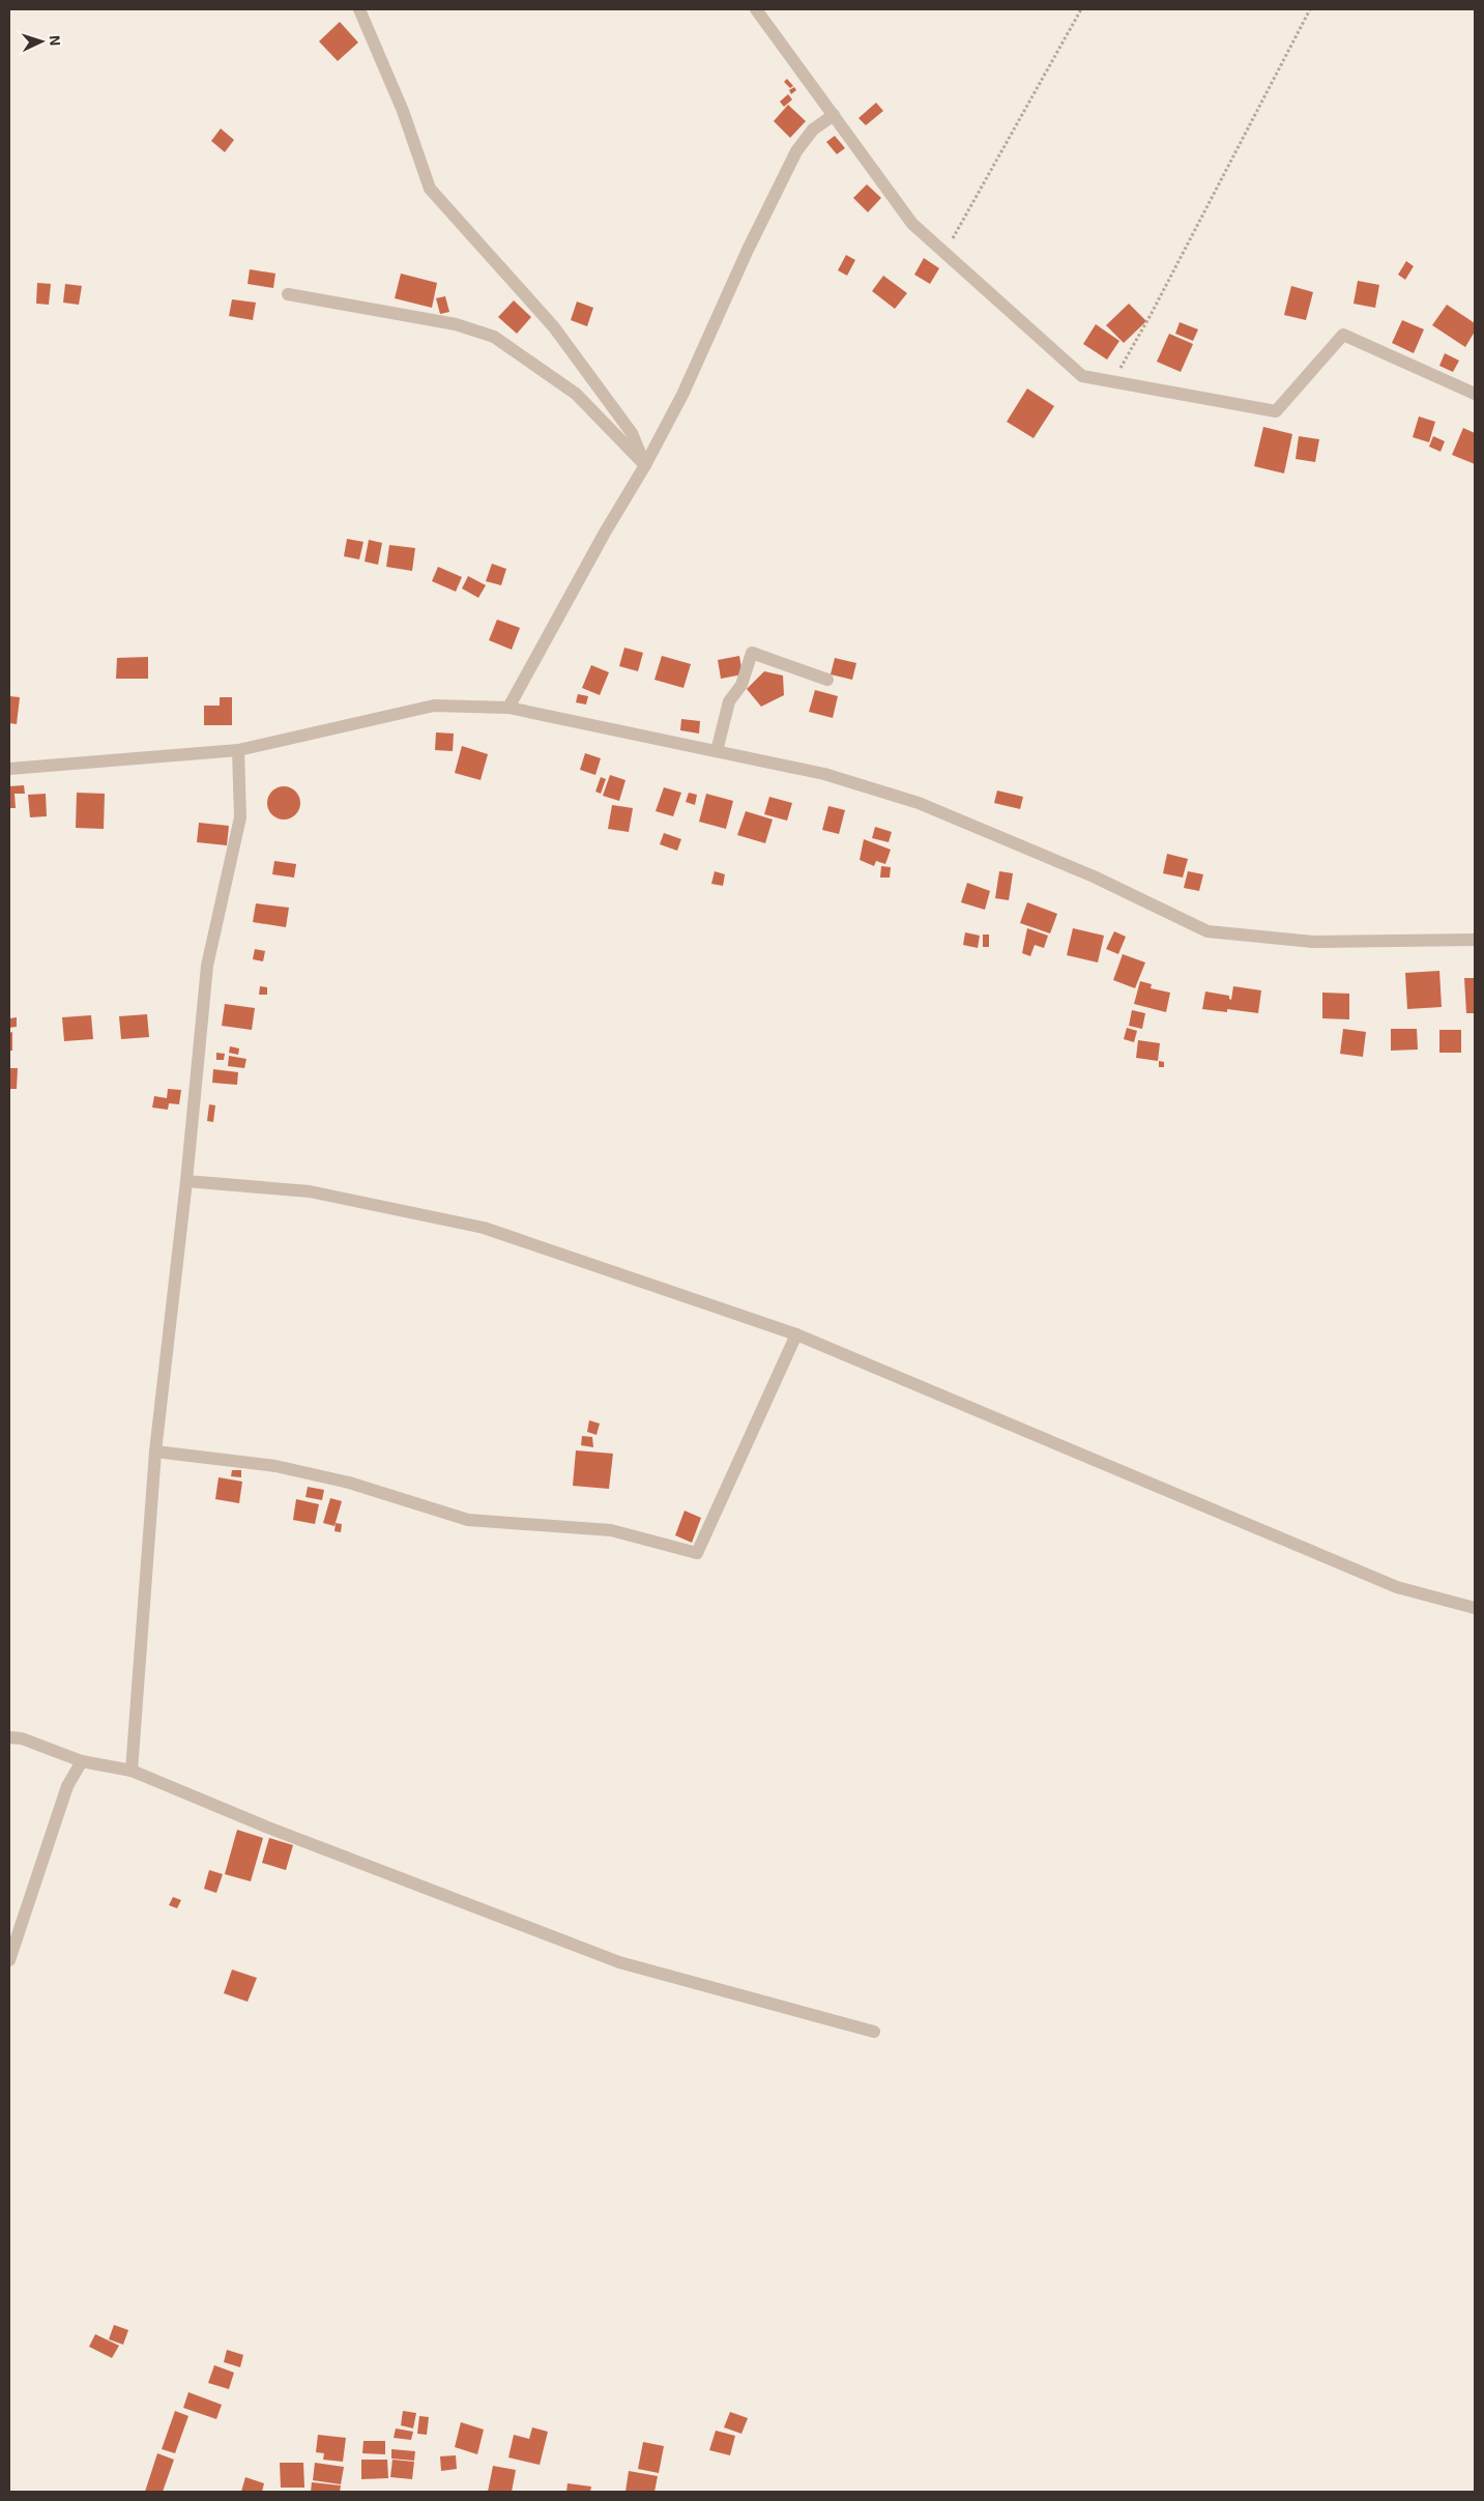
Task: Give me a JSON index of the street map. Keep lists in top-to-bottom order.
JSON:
{
  "north": "right"
}
